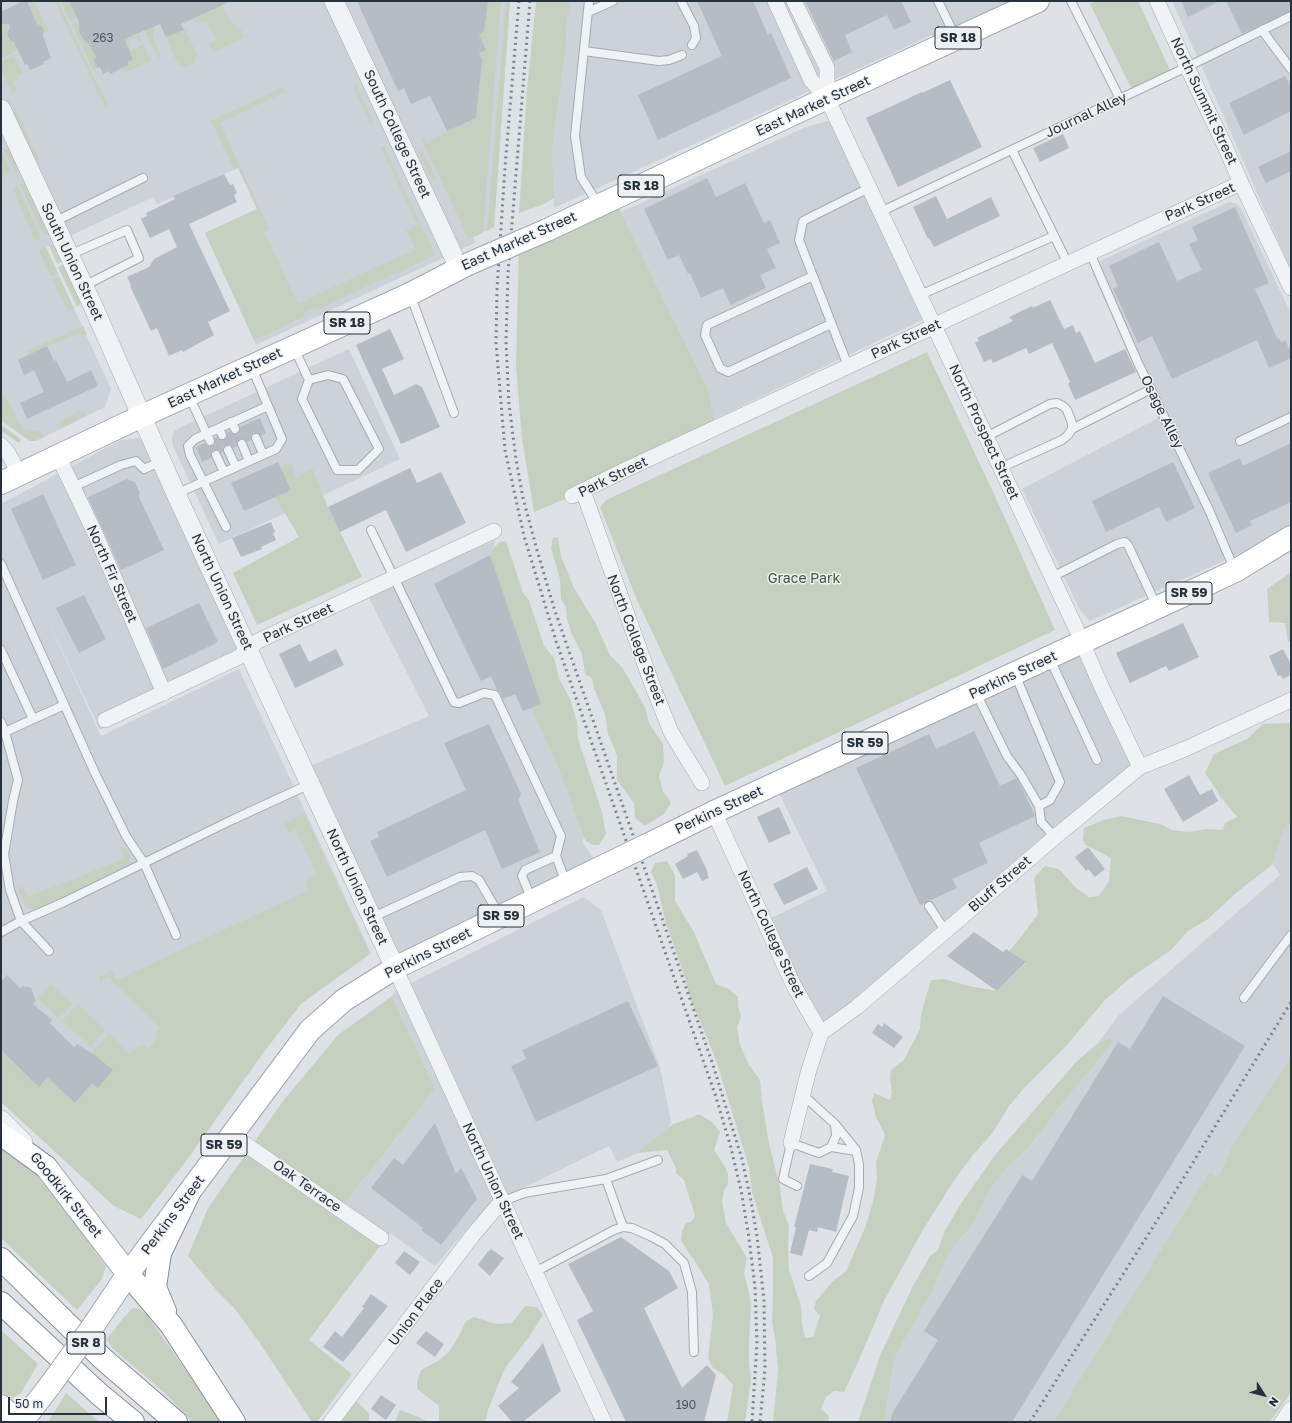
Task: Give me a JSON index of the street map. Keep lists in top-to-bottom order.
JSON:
{
  "streets": {
    "main road": [
      "SR 18",
      "East Market Street",
      "SR 59",
      "Perkins Street",
      "Goodkirk Street",
      "SR 8"
    ],
    "street": [
      "North Summit Street",
      "South College Street",
      "Park Street",
      "South Union Street",
      "North Prospect Street",
      "North Fir Street",
      "North Union Street",
      "North College Street",
      "Bluff Street",
      "Oak Terrace",
      "Union Place"
    ],
    "lane": ["Journal Alley", "Osage Alley"]
  },
  "crossings": [
    ["North Summit Street", "Journal Alley"],
    ["North Summit Street", "Park Street"],
    ["East Market Street", "South College Street"],
    ["East Market Street", "South Union Street"],
    ["East Market Street", "North Prospect Street"],
    ["East Market Street", "North Fir Street"],
    ["East Market Street", "North Union Street"],
    ["Journal Alley", "North Prospect Street"],
    ["Park Street", "Osage Alley"],
    ["Park Street", "North Prospect Street"],
    ["Park Street", "North Fir Street"],
    ["Park Street", "North Union Street"],
    ["Park Street", "North College Street"],
    ["South Union Street", "North Union Street"],
    ["Osage Alley", "SR 59"],
    ["North Prospect Street", "SR 59"],
    ["North Prospect Street", "Perkins Street"],
    ["North Prospect Street", "Bluff Street"],
    ["North Union Street", "Perkins Street"],
    ["North Union Street", "Union Place"],
    ["SR 59", "Perkins Street"],
    ["North College Street", "Perkins Street"],
    ["North College Street", "Bluff Street"],
    ["Perkins Street", "Oak Terrace"],
    ["Perkins Street", "Goodkirk Street"]
  ],
  "parks": ["Grace Park"],
  "house_numbers": ["263", "190"],
  "scale_bar": "50 m",
  "north": "bottom right"
}
